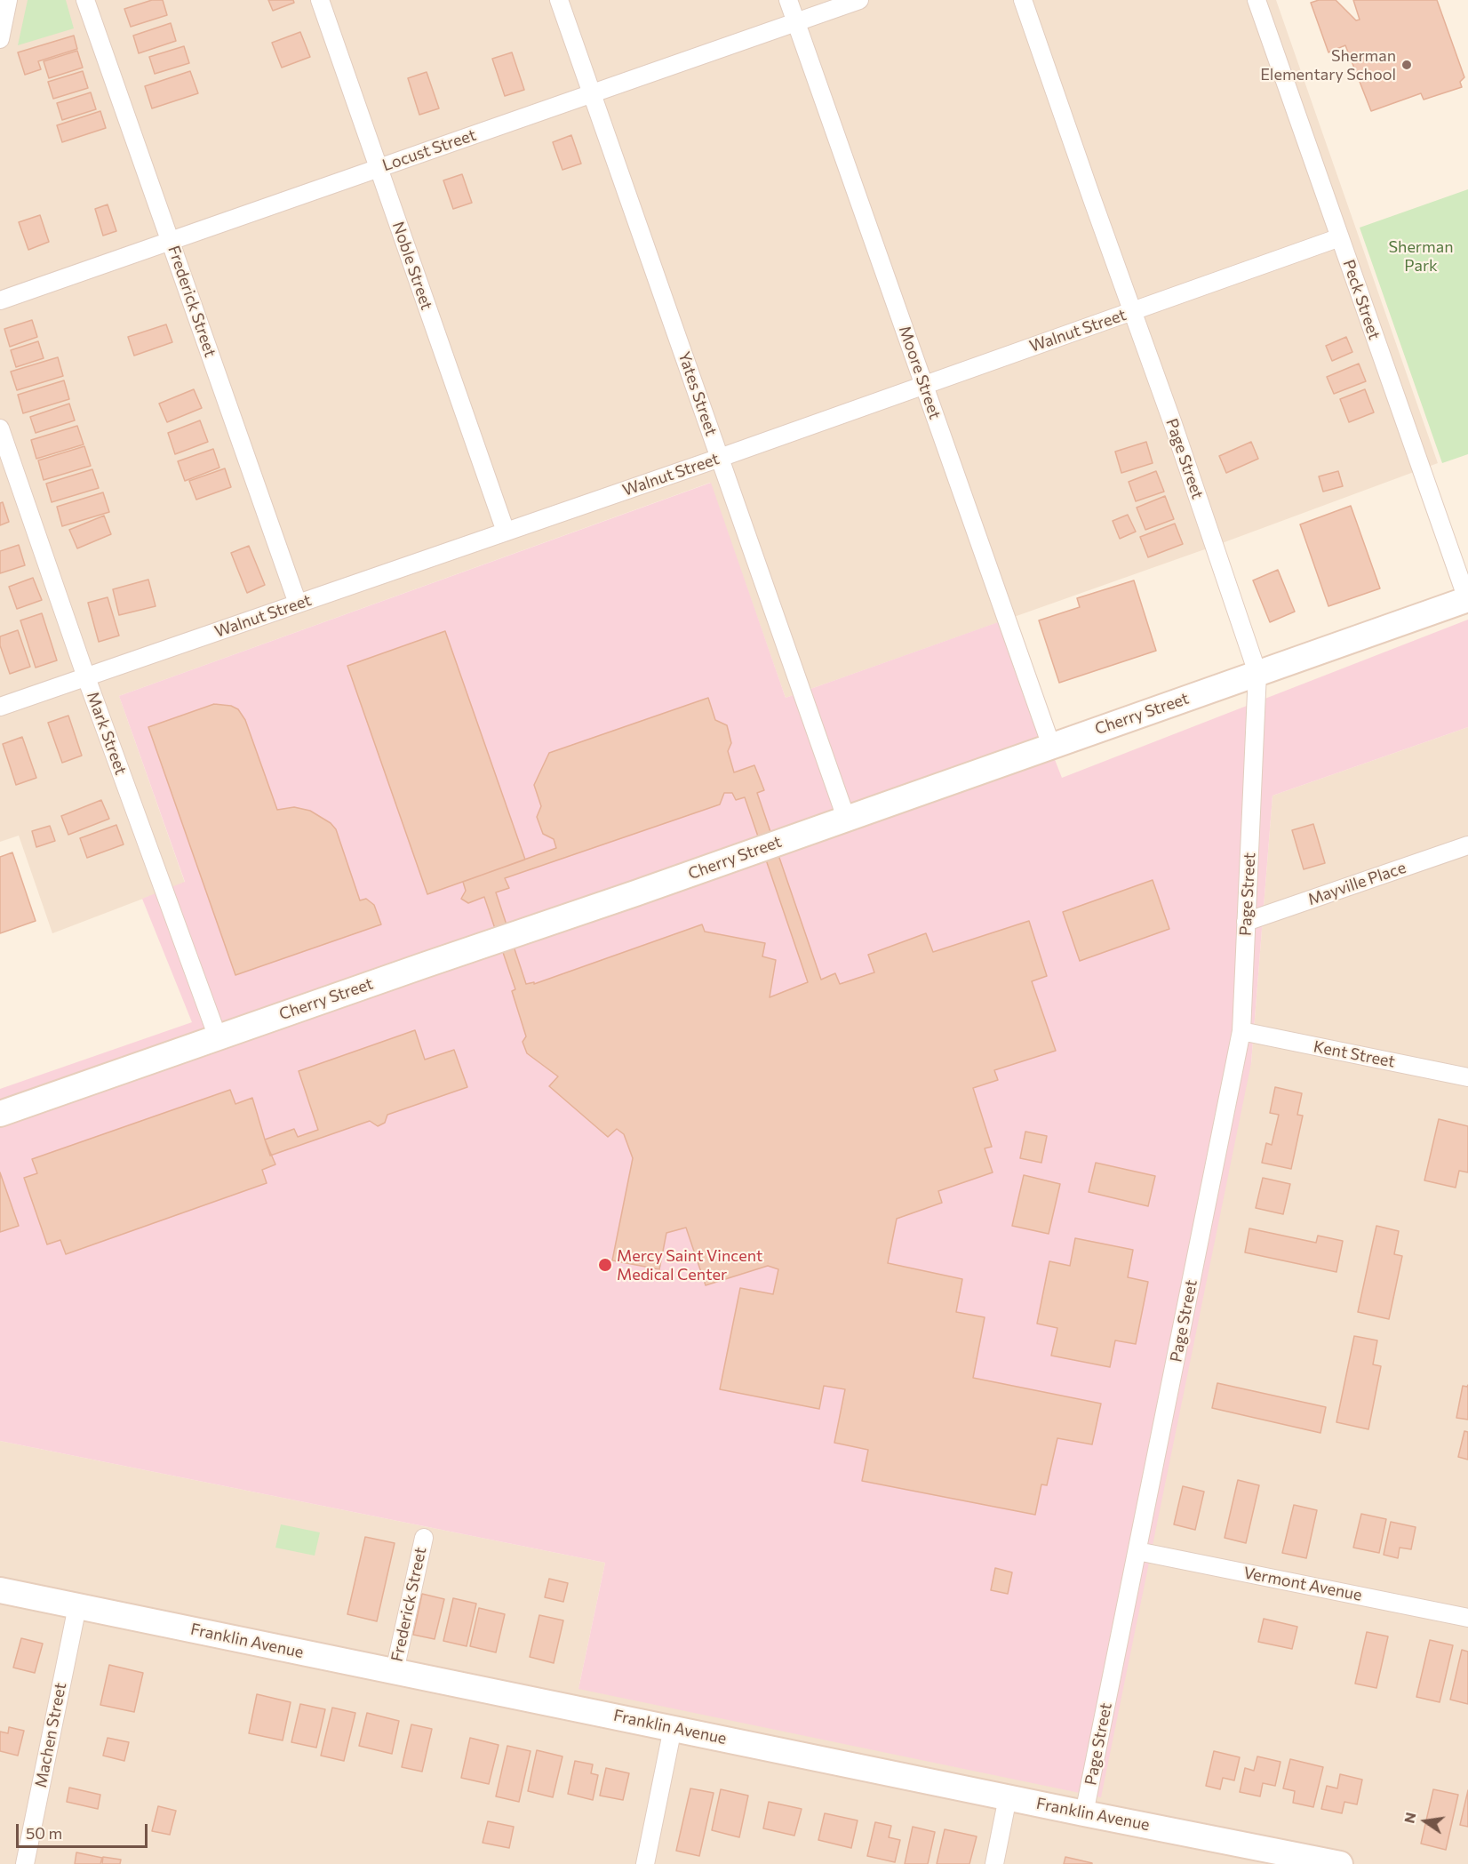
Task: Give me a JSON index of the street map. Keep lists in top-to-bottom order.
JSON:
{
  "streets": {
    "main road": ["Cherry Street", "Franklin Avenue"],
    "street": [
      "Locust Street",
      "Noble Street",
      "Peck Street",
      "Frederick Street",
      "Walnut Street",
      "Moore Street",
      "Yates Street",
      "Page Street",
      "Mark Street",
      "Mayville Place",
      "Kent Street",
      "Vermont Avenue",
      "Machen Street"
    ]
  },
  "crossings": [
    ["Locust Street", "Noble Street"],
    ["Locust Street", "Frederick Street"],
    ["Locust Street", "Moore Street"],
    ["Locust Street", "Yates Street"],
    ["Noble Street", "Walnut Street"],
    ["Peck Street", "Walnut Street"],
    ["Peck Street", "Cherry Street"],
    ["Frederick Street", "Walnut Street"],
    ["Frederick Street", "Franklin Avenue"],
    ["Walnut Street", "Moore Street"],
    ["Walnut Street", "Yates Street"],
    ["Walnut Street", "Page Street"],
    ["Walnut Street", "Mark Street"],
    ["Moore Street", "Cherry Street"],
    ["Yates Street", "Cherry Street"],
    ["Page Street", "Cherry Street"],
    ["Page Street", "Mayville Place"],
    ["Page Street", "Kent Street"],
    ["Page Street", "Vermont Avenue"],
    ["Page Street", "Franklin Avenue"],
    ["Cherry Street", "Mark Street"],
    ["Franklin Avenue", "Machen Street"]
  ],
  "parks": ["Sherman Park"],
  "places": ["Sherman Elementary School", "Mercy Saint Vincent Medical Center"],
  "scale_bar": "50 m",
  "north": "left"
}
